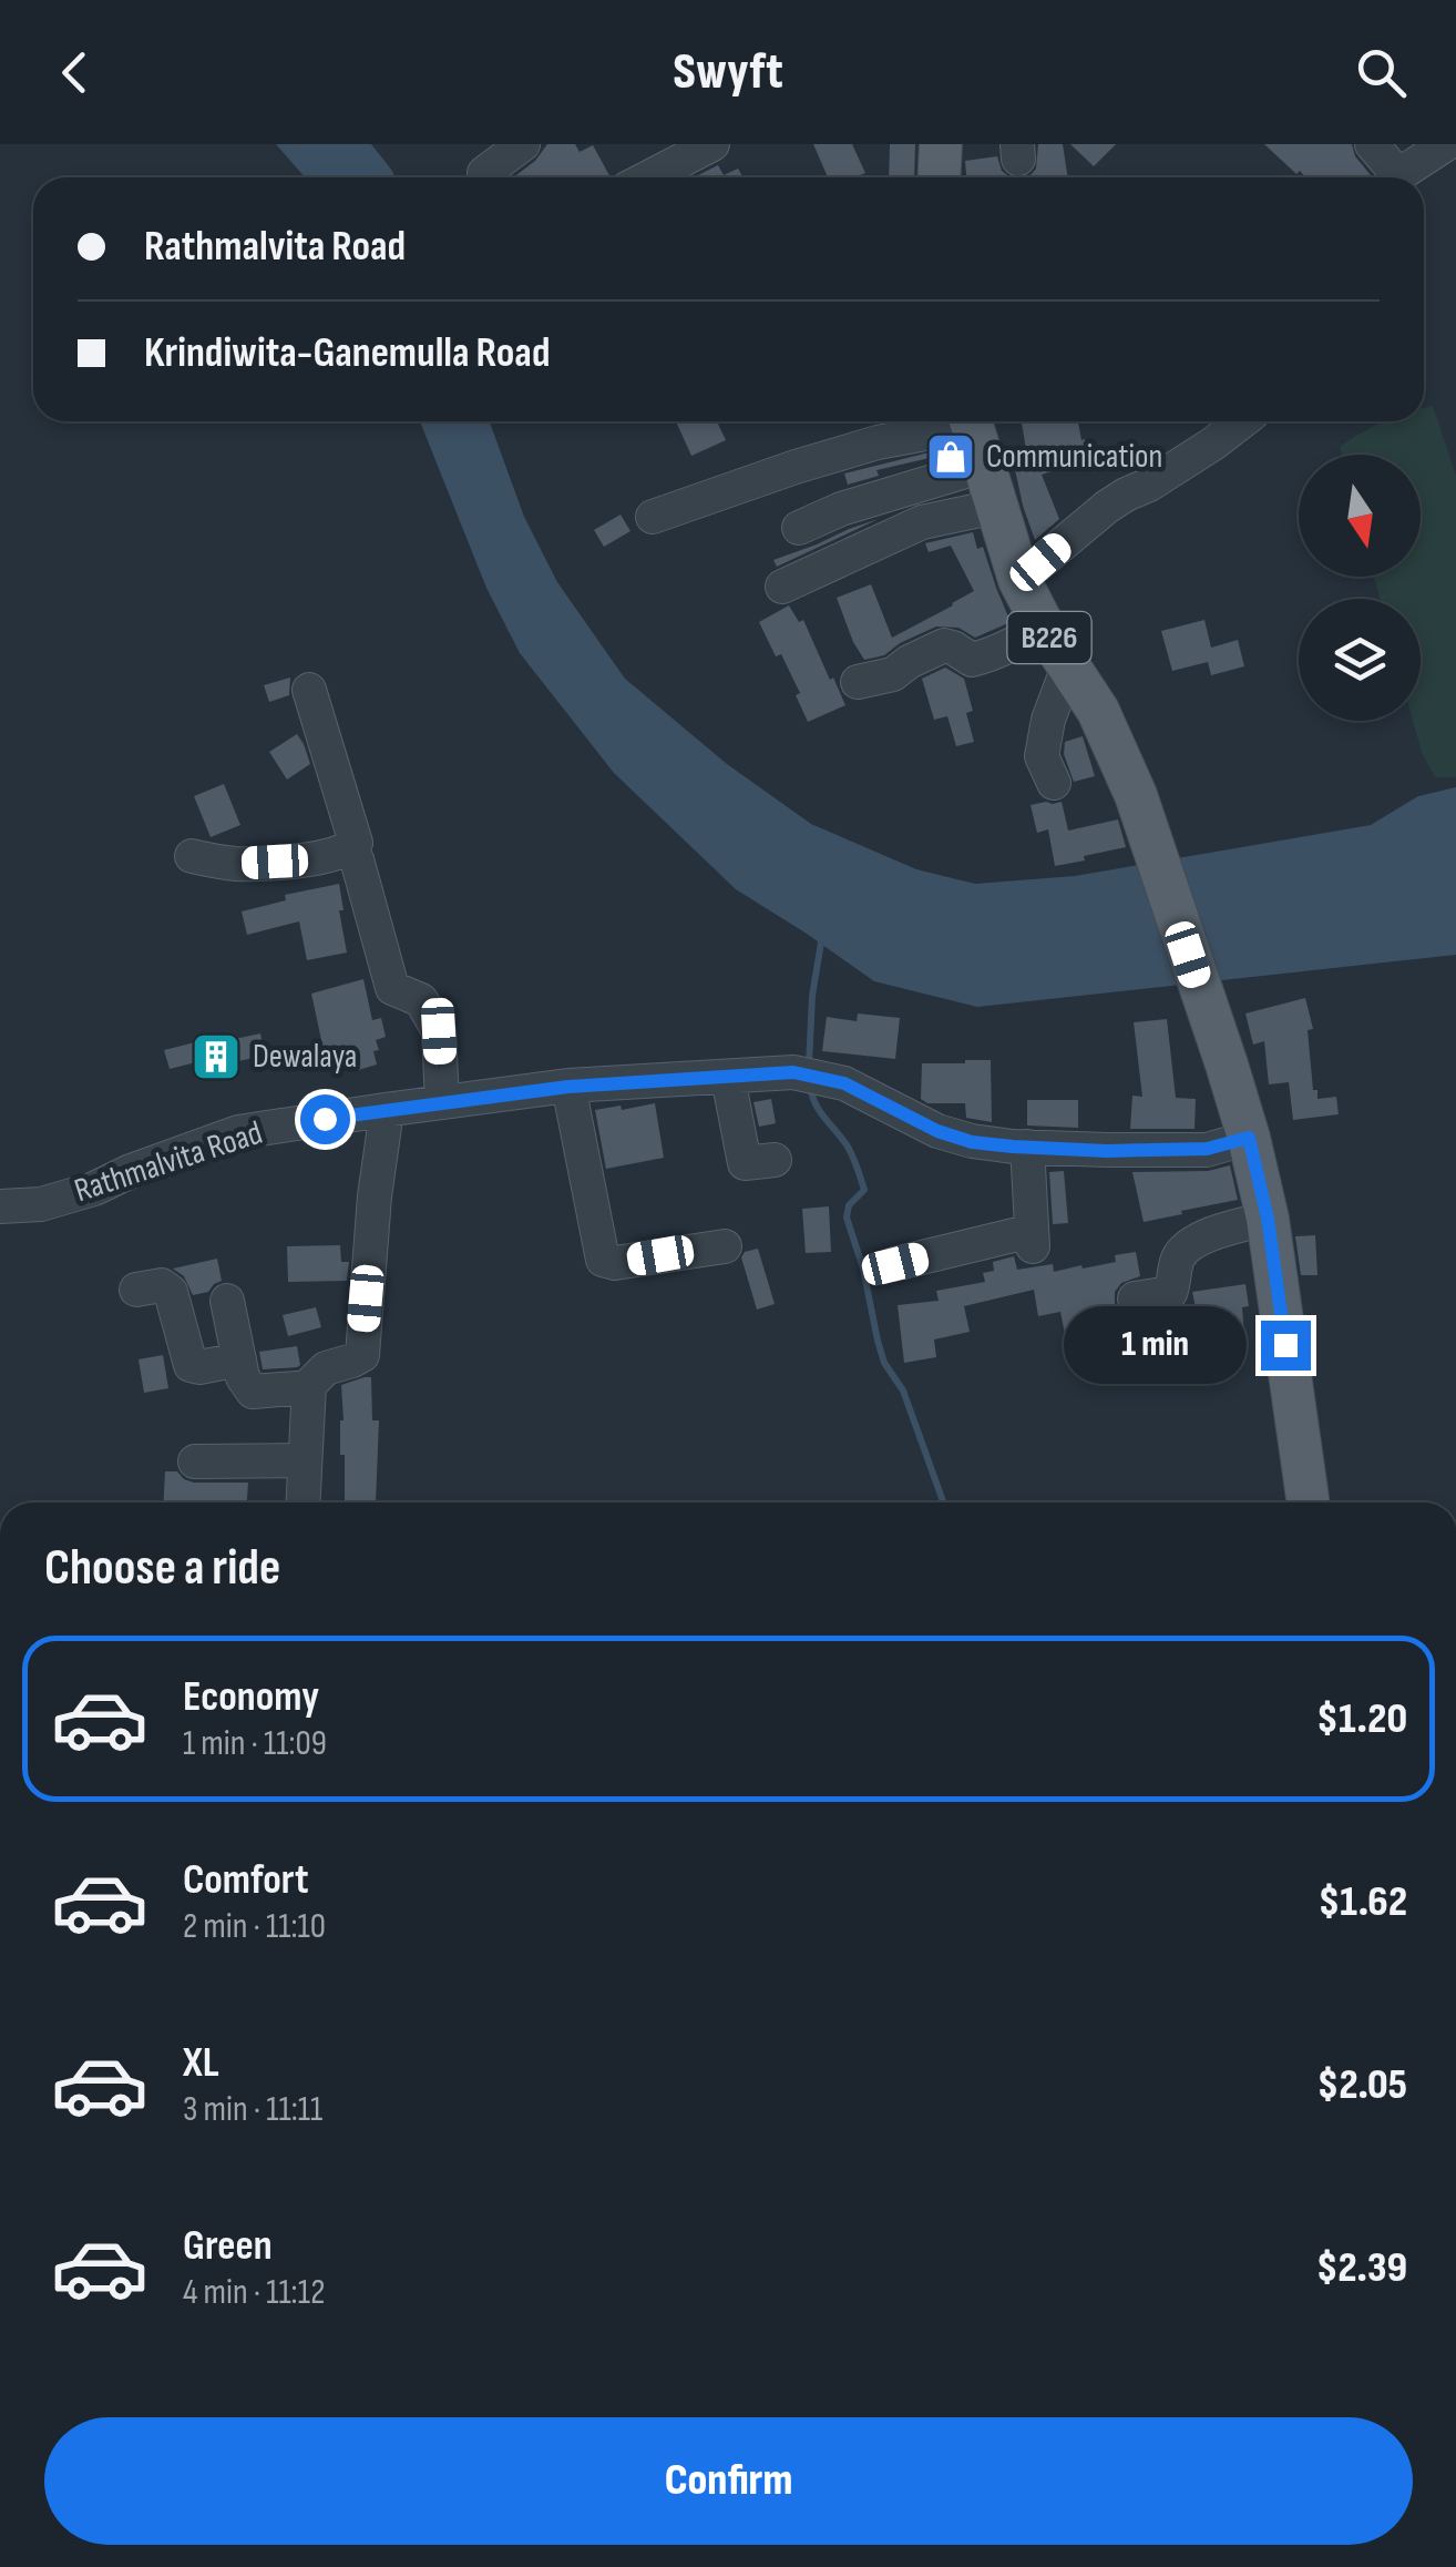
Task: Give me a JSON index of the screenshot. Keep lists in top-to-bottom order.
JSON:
{
  "streets": {
    "main road": ["B226"],
    "street": ["Rathmalvita Road"]
  },
  "crossings": [
    ["B226", "Rathmalvita Road"]
  ],
  "places": {
    "shop": ["Communication"],
    "building": ["Dewalaya"]
  },
  "north": "bottom",
  "page": {
    "header": "Swyft",
    "banner": ["Rathmalvita Road", "Krindiwita-Ganemulla Road"],
    "bubble": "1 min",
    "heading": "Choose a ride",
    "list": [
      {
        "name": "Economy",
        "note": "1 min · 11:09",
        "value": "$1.20"
      },
      {
        "name": "Comfort",
        "note": "2 min · 11:10",
        "value": "$1.62"
      },
      {
        "name": "XL",
        "note": "3 min · 11:11",
        "value": "$2.05"
      },
      {
        "name": "Green",
        "note": "4 min · 11:12",
        "value": "$2.39"
      }
    ],
    "buttons": "Confirm"
  }
}
